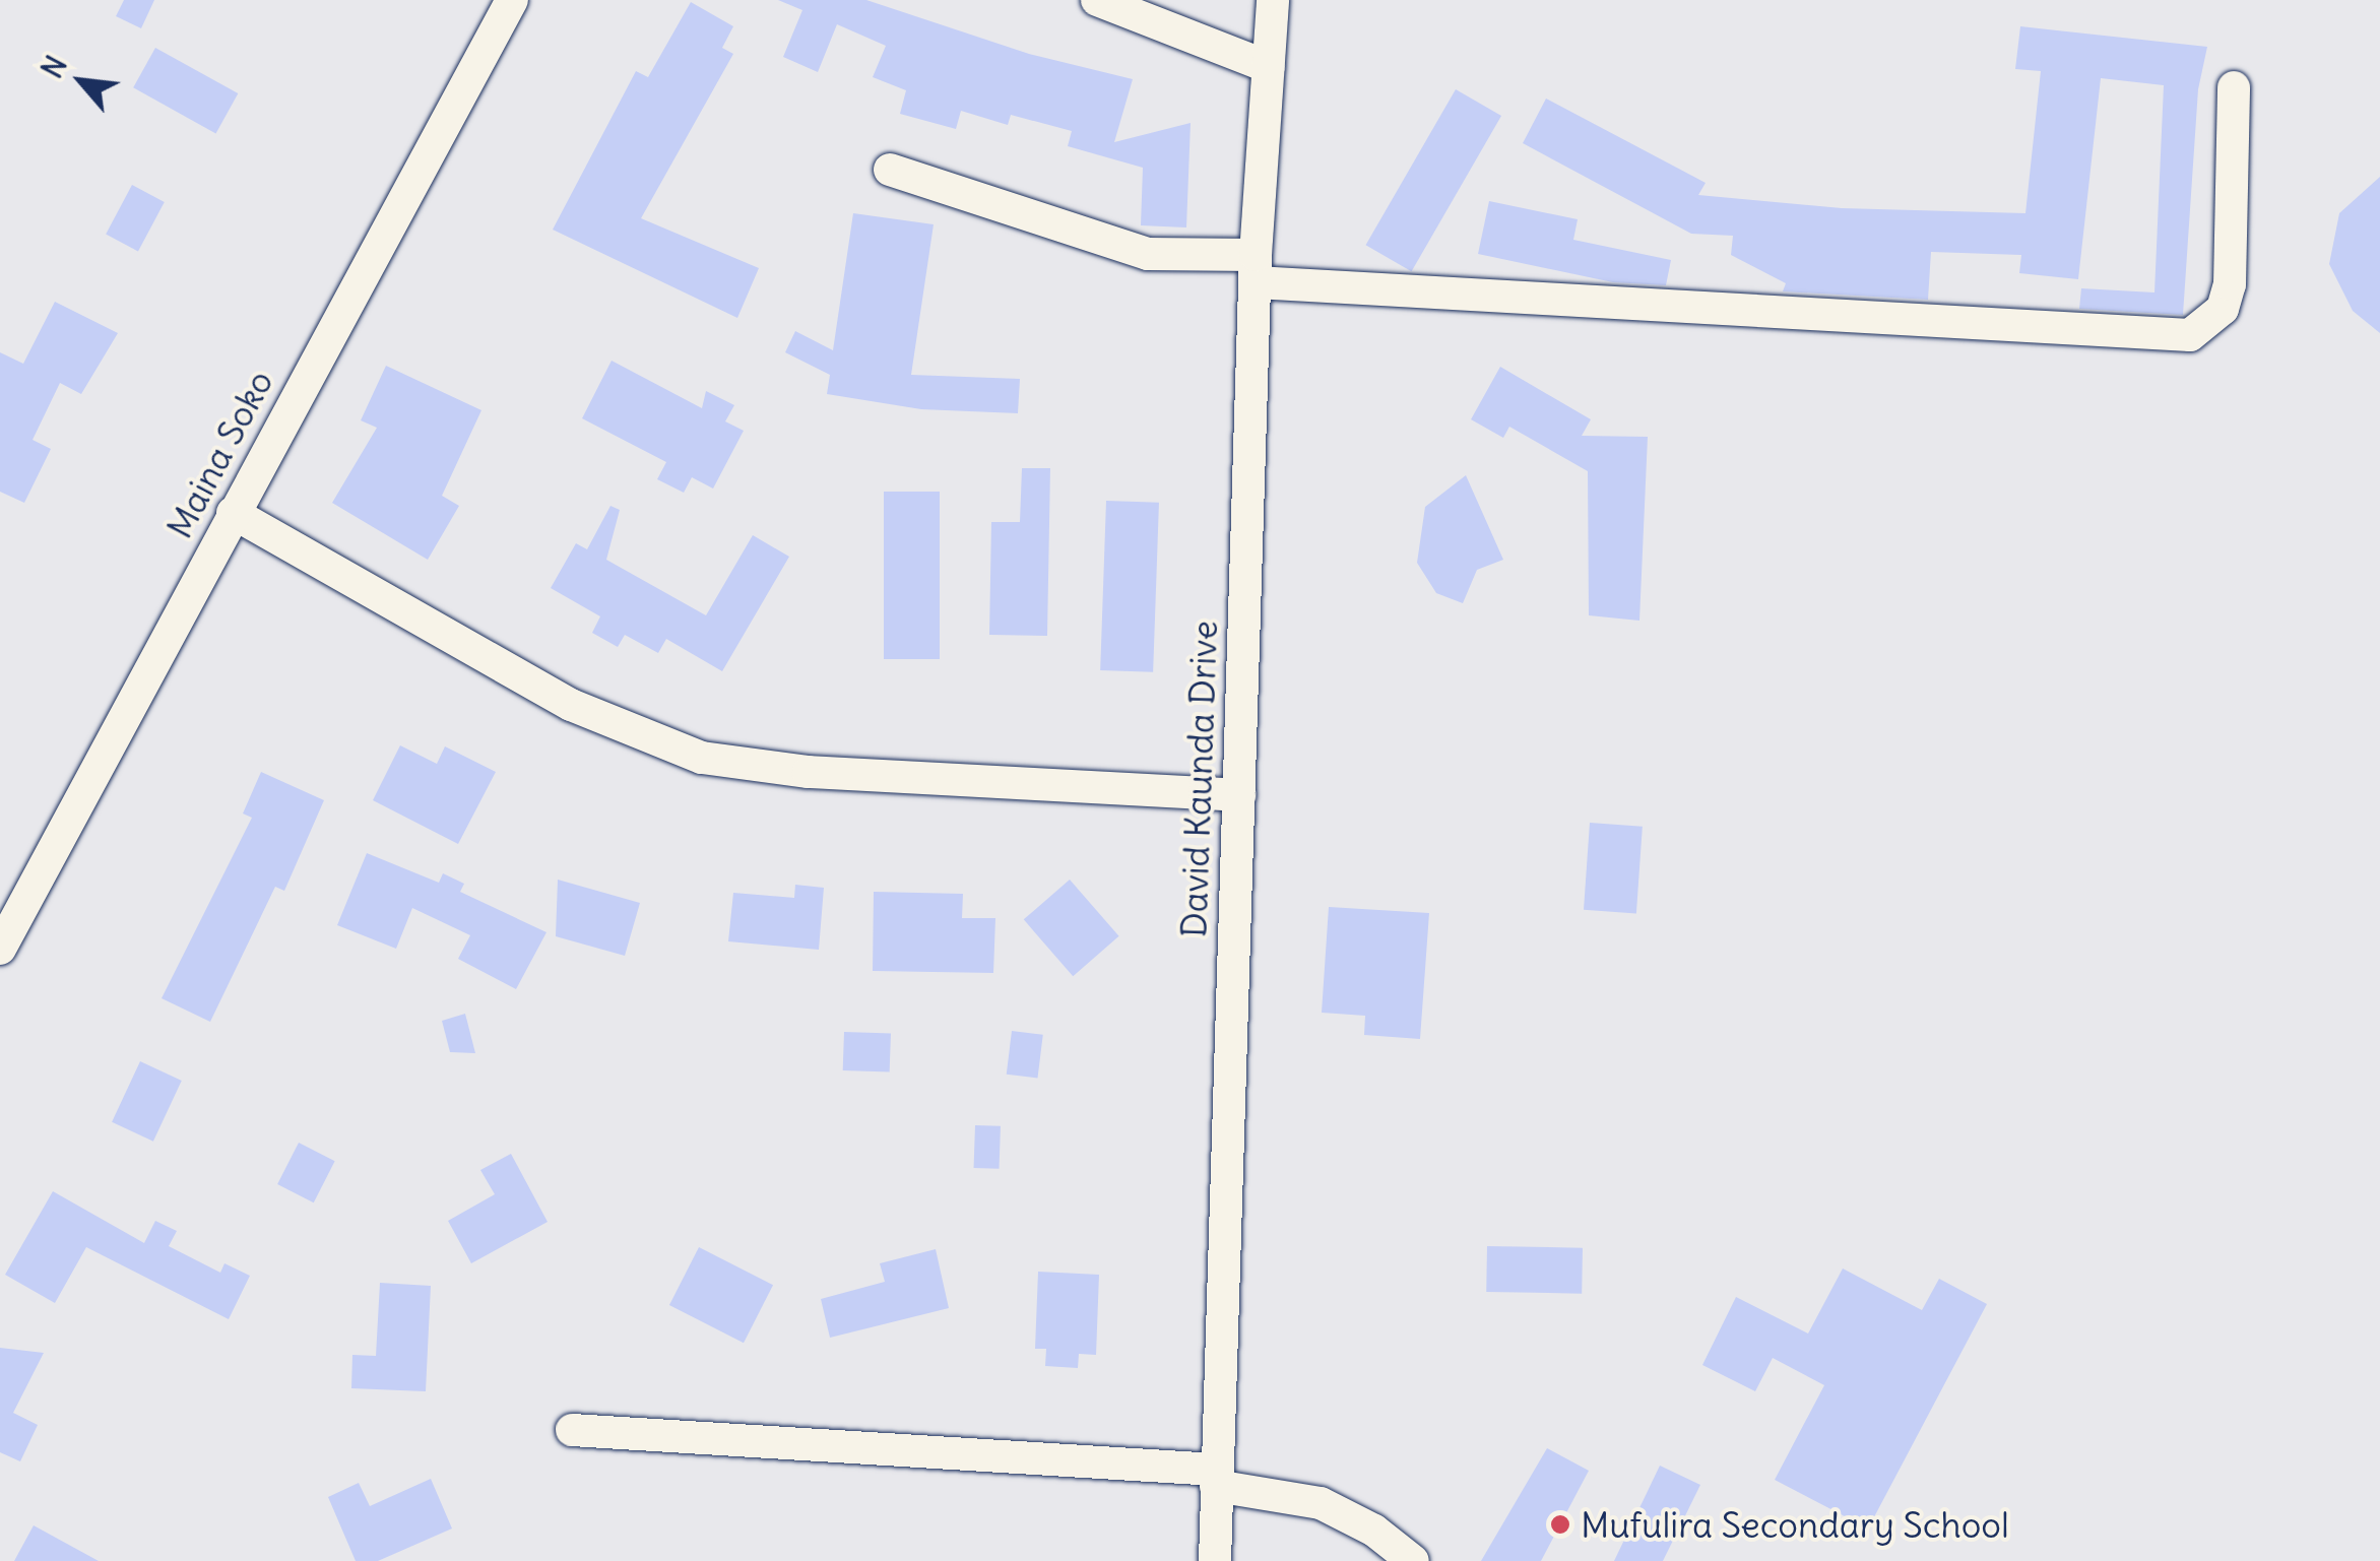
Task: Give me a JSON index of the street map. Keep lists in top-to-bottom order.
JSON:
{
  "streets": {
    "street": ["Maina Soko", "David Kaunda Drive"]
  },
  "places": ["Mufulira Secondary School"],
  "north": "top left"
}
